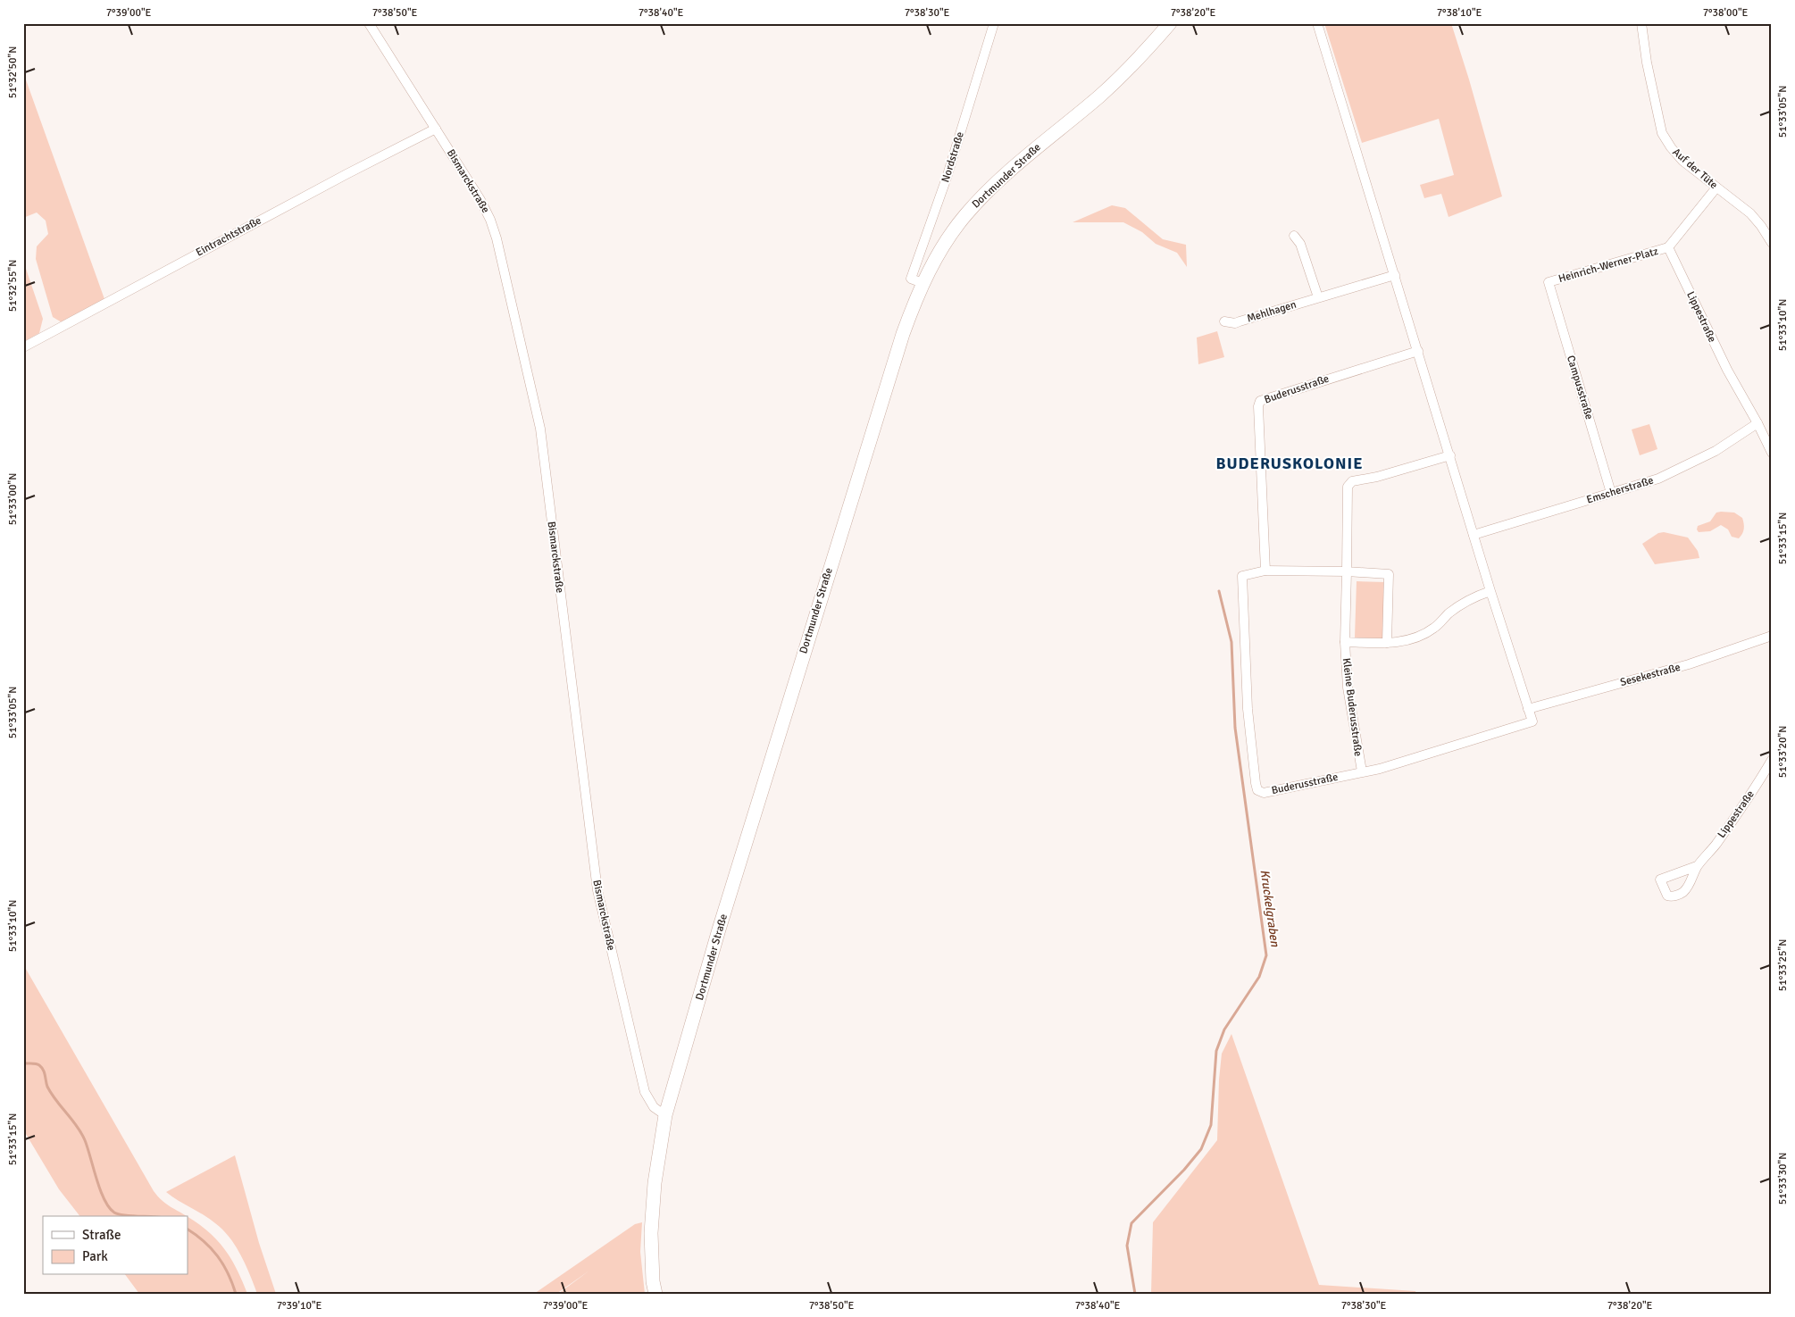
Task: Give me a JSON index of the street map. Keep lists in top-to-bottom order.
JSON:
{
  "streets": {
    "main road": ["Dortmunder Straße"],
    "street": [
      "Nordstraße",
      "Auf der Tüte",
      "Bismarckstraße",
      "Eintrachtstraße",
      "Heinrich-Werner-Platz",
      "Mehlhagen",
      "Lippestraße",
      "Campusstraße",
      "Buderusstraße",
      "Emscherstraße",
      "Sesekestraße",
      "Kleine Buderusstraße"
    ]
  },
  "crossings": [
    ["Nordstraße", "Dortmunder Straße"],
    ["Dortmunder Straße", "Bismarckstraße"],
    ["Bismarckstraße", "Eintrachtstraße"],
    ["Heinrich-Werner-Platz", "Lippestraße"],
    ["Heinrich-Werner-Platz", "Campusstraße"],
    ["Lippestraße", "Emscherstraße"],
    ["Campusstraße", "Emscherstraße"],
    ["Buderusstraße", "Sesekestraße"],
    ["Buderusstraße", "Kleine Buderusstraße"]
  ],
  "districts": ["BUDERUSKOLONIE"],
  "water": ["Kruckelgraben"],
  "legend": ["Straße", "Park"],
  "coordinates": [
    "7°39'00\"E",
    "7°38'50\"E",
    "7°38'40\"E",
    "7°38'30\"E",
    "7°38'20\"E",
    "7°38'10\"E",
    "7°38'00\"E",
    "51°32'50\"N",
    "51°33'05\"N",
    "51°32'55\"N",
    "51°33'10\"N",
    "51°33'00\"N",
    "51°33'15\"N",
    "51°33'20\"N",
    "51°33'25\"N",
    "51°33'30\"N",
    "7°39'10\"E"
  ]
}
